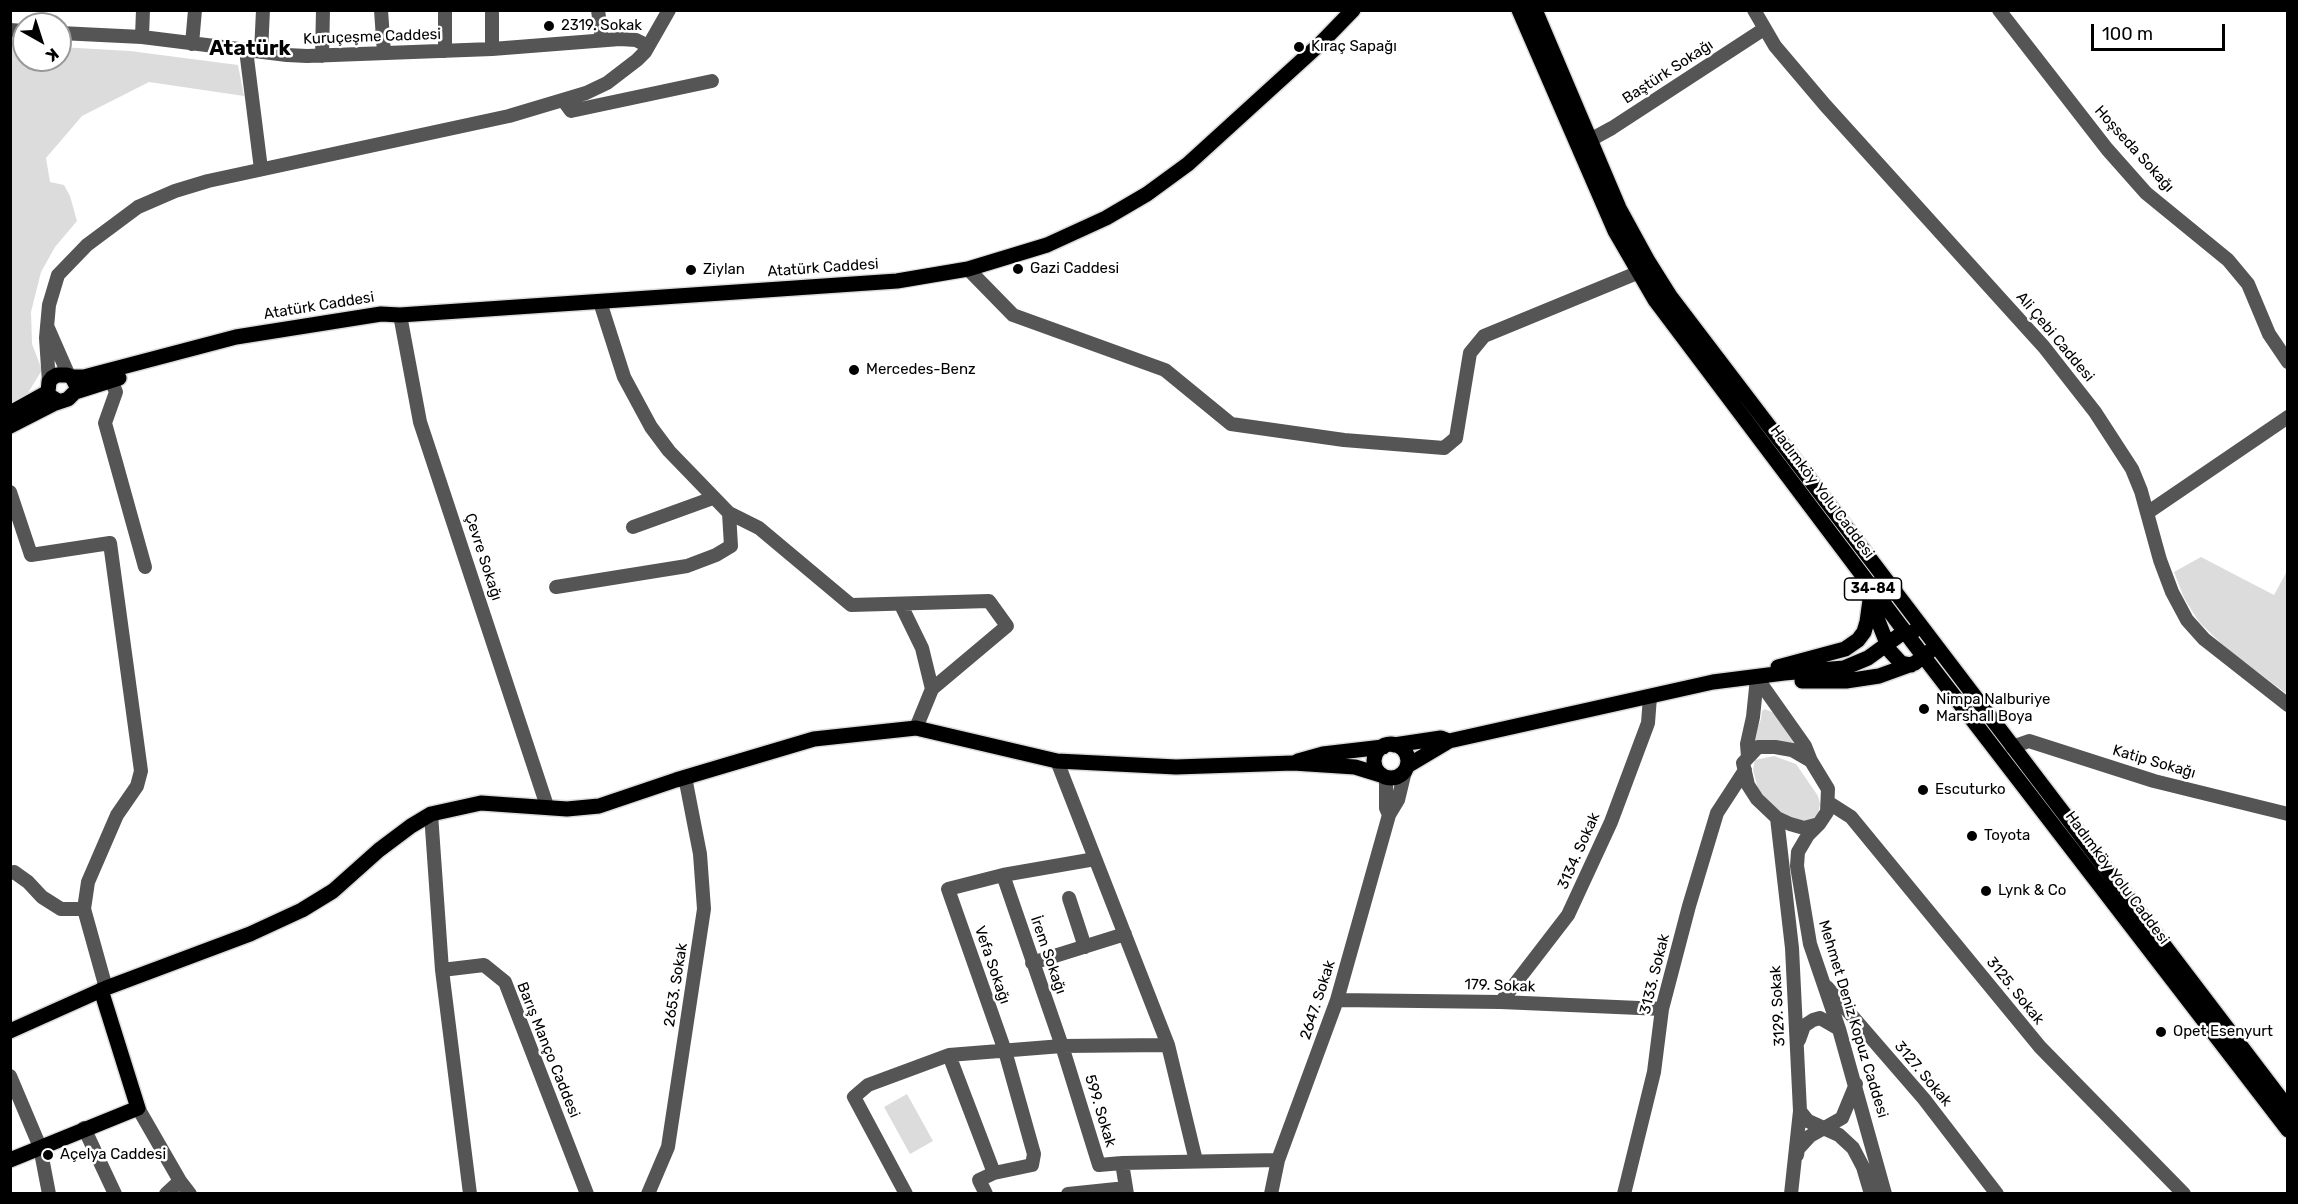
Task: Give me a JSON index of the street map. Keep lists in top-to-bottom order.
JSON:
{
  "streets": {
    "main road": ["Atatürk Caddesi", "Hadımköy Yolu Caddesi", "34-84"],
    "street": [
      "Kuruçeşme Caddesi",
      "Baştürk Sokağı",
      "Hoşseda Sokağı",
      "Ali Çebi Caddesi",
      "Çevre Sokağı",
      "Katip Sokağı",
      "3134. Sokak",
      "İrem Sokağı",
      "Vefa Sokağı",
      "3133. Sokak",
      "2653. Sokak",
      "179. Sokak",
      "3125. Sokak",
      "2647. Sokak",
      "3129. Sokak",
      "Mehmet Deniz Kopuz Caddesi",
      "Barış Manço Caddesi",
      "3127. Sokak",
      "599. Sokak"
    ]
  },
  "crossings": [
    ["Baştürk Sokağı", "Ali Çebi Caddesi"],
    ["Baştürk Sokağı", "Hadımköy Yolu Caddesi"],
    ["Atatürk Caddesi", "Çevre Sokağı"],
    ["Hadımköy Yolu Caddesi", "Katip Sokağı"],
    ["3134. Sokak", "179. Sokak"],
    ["İrem Sokağı", "Vefa Sokağı"],
    ["İrem Sokağı", "599. Sokak"],
    ["3133. Sokak", "179. Sokak"],
    ["3133. Sokak", "3125. Sokak"],
    ["3133. Sokak", "3129. Sokak"],
    ["3133. Sokak", "Mehmet Deniz Kopuz Caddesi"],
    ["179. Sokak", "2647. Sokak"],
    ["3125. Sokak", "3129. Sokak"],
    ["3125. Sokak", "Mehmet Deniz Kopuz Caddesi"],
    ["3129. Sokak", "Mehmet Deniz Kopuz Caddesi"],
    ["Mehmet Deniz Kopuz Caddesi", "3127. Sokak"]
  ],
  "districts": ["Atatürk"],
  "places": [
    "2319. Sokak",
    "Kıraç Sapağı",
    "Gazi Caddesi",
    "Ziylan",
    "Mercedes-Benz",
    "Nimpa Nalburiye Marshall Boya",
    "Escuturko",
    "Toyota",
    "Lynk & Co",
    "Opet Esenyurt",
    "Açelya Caddesi"
  ],
  "scale_bar": "100 m",
  "north": "bottom right"
}
